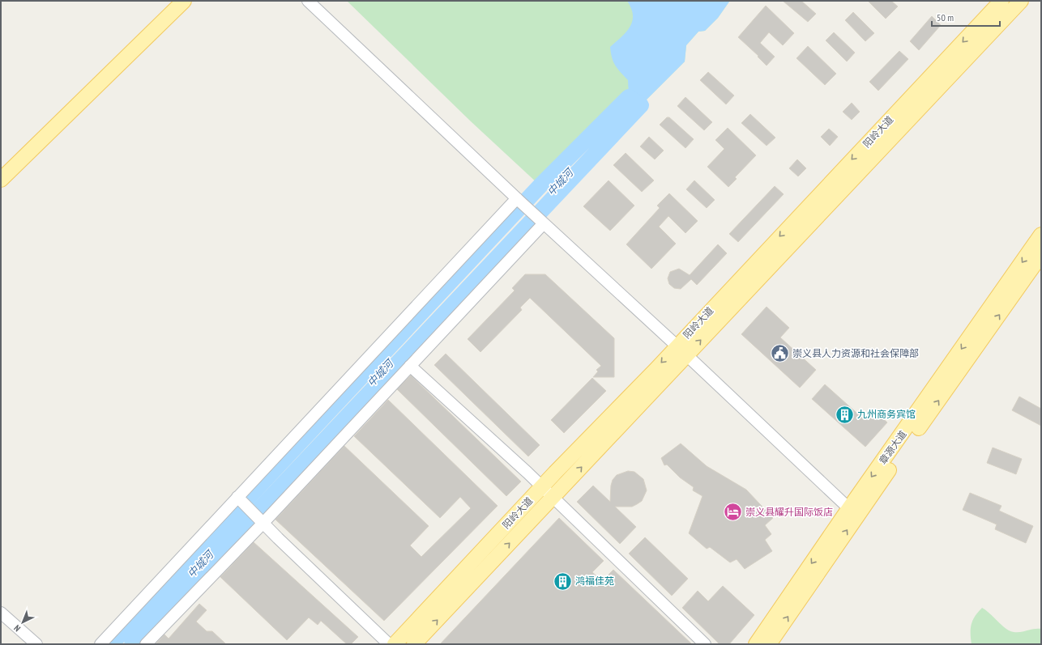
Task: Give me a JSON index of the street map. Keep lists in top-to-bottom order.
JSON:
{
  "streets": {
    "main road": ["阳岭大道", "章源大道"]
  },
  "water": ["中城河"],
  "places": {
    "public building": ["崇义县人力资源和社会保障部"],
    "building": ["九州商务宾馆", "鸿福佳苑"],
    "hotel": ["崇义县耀升国际饭店"]
  },
  "scale_bar": "50 m",
  "north": "bottom left"
}
